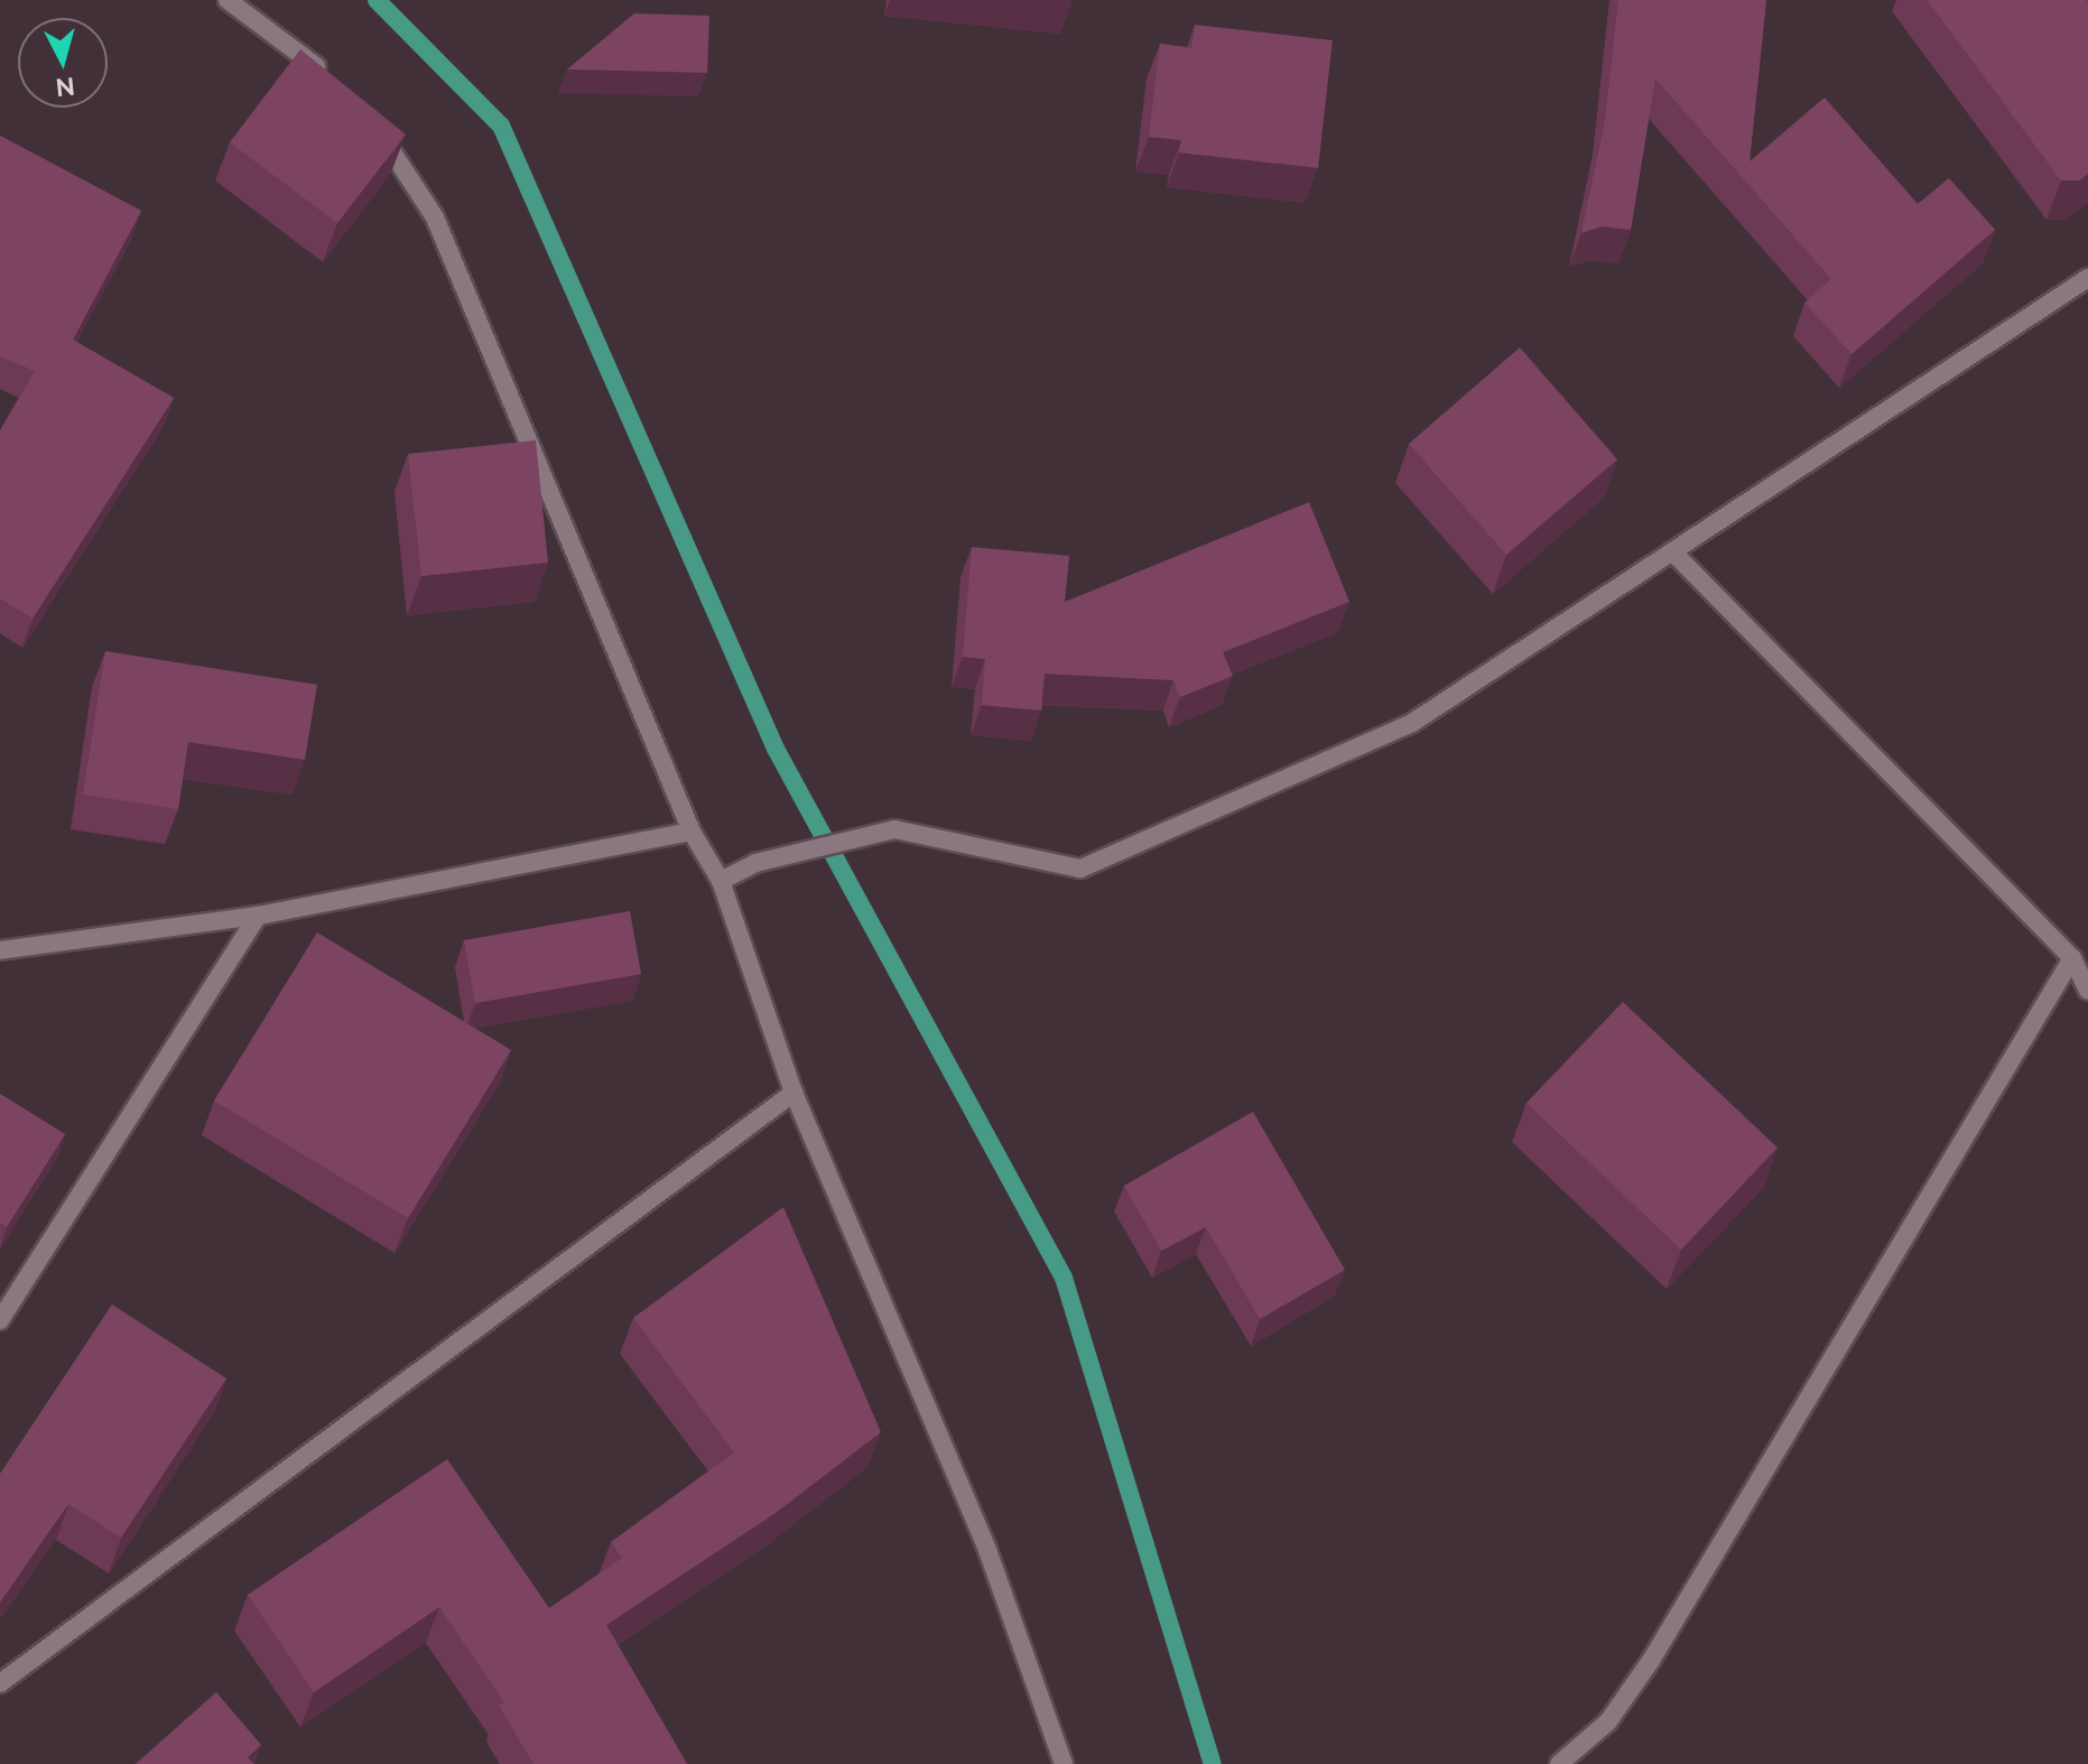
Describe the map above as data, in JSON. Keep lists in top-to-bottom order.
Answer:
{
  "north": "bottom"
}
